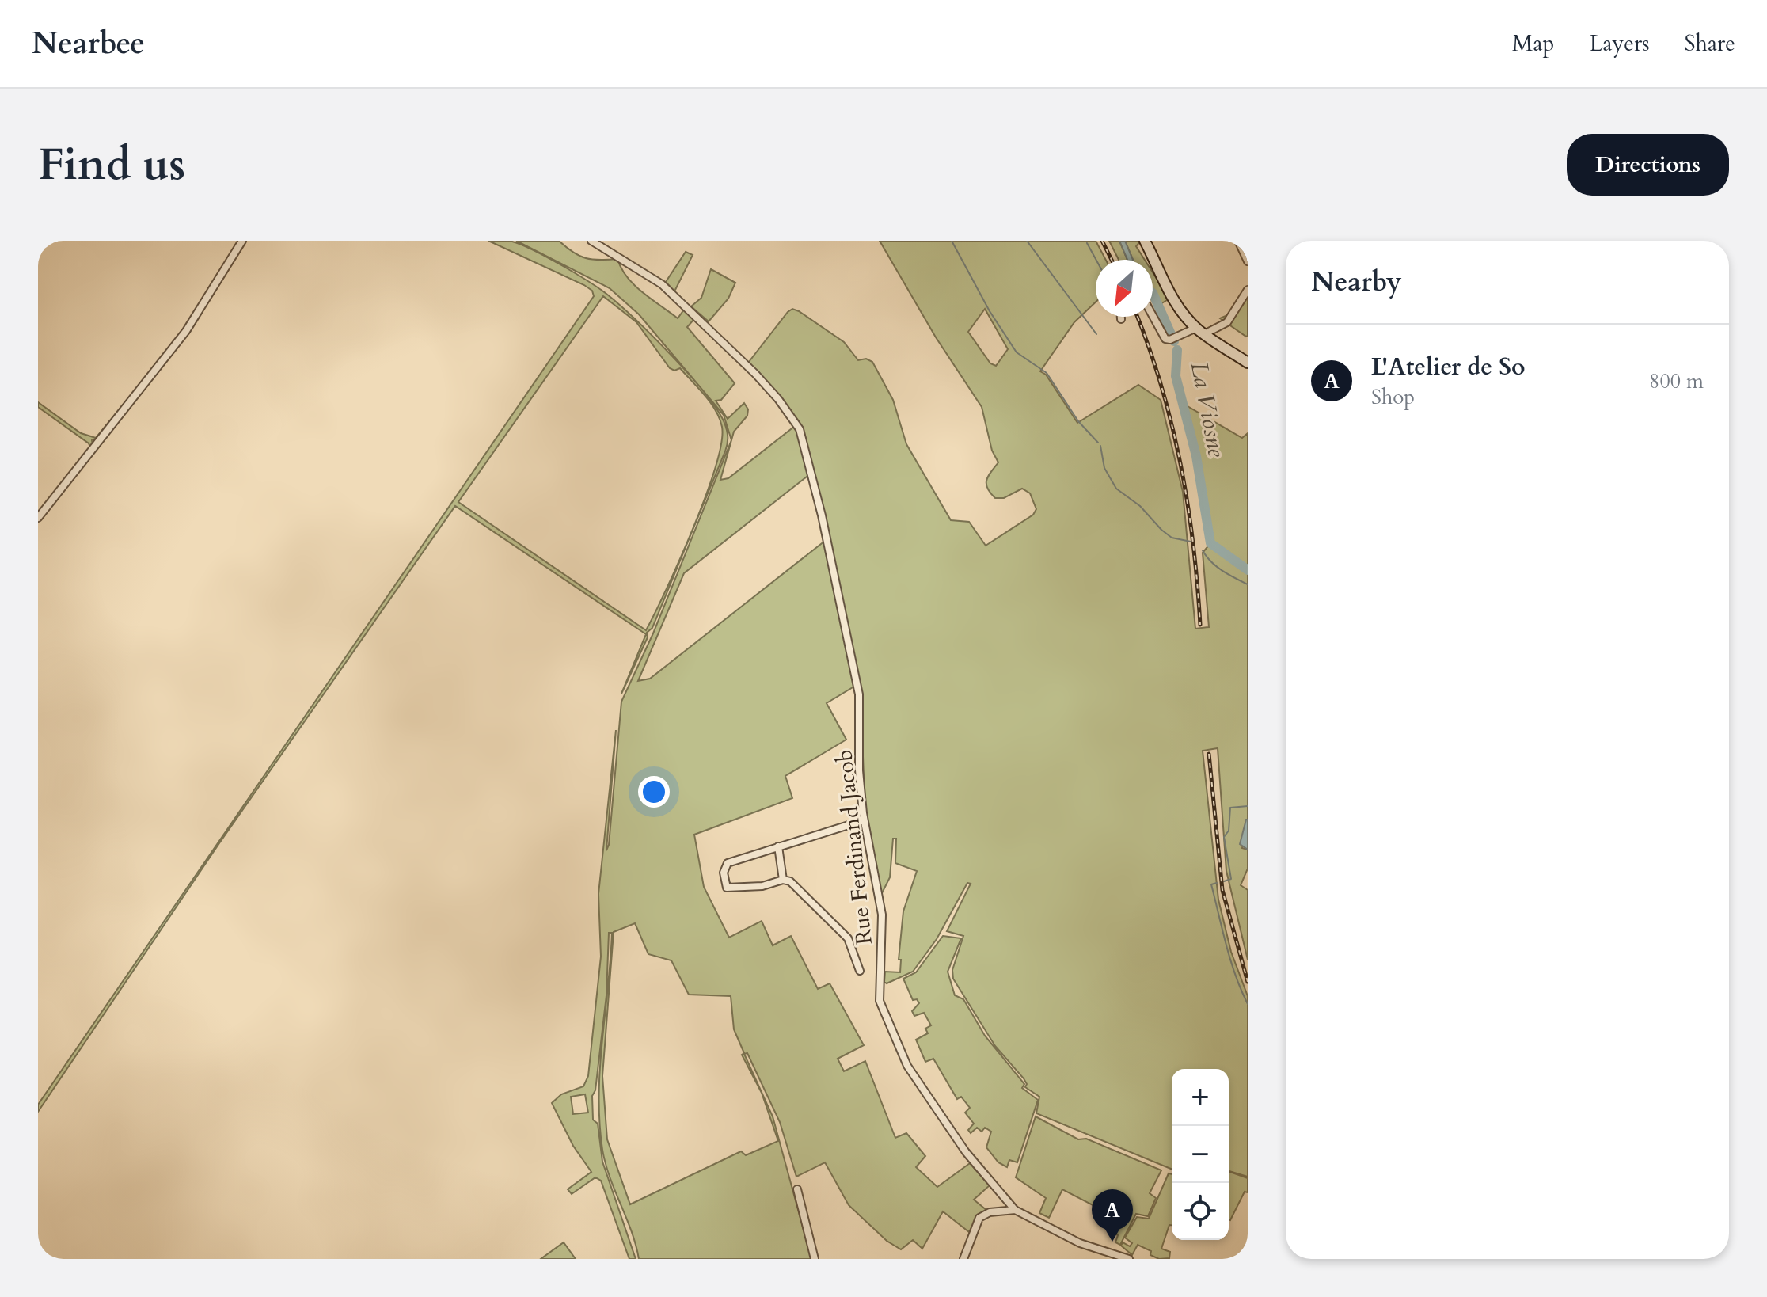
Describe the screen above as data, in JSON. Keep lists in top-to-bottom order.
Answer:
{
  "streets": {
    "street": ["Rue Ferdinand Jacob"]
  },
  "water": ["La Viosne"],
  "north": "bottom left",
  "page": {
    "header": "Nearbee",
    "nav": ["Map", "Layers", "Share"],
    "buttons": "Directions",
    "title": "Find us",
    "heading": "Nearby",
    "list": [
      {
        "mark": "A",
        "name": "L'Atelier de So",
        "note": "Shop",
        "value": "800 m"
      }
    ],
    "map_buttons": ["+", "−"],
    "pins": "A"
  }
}
